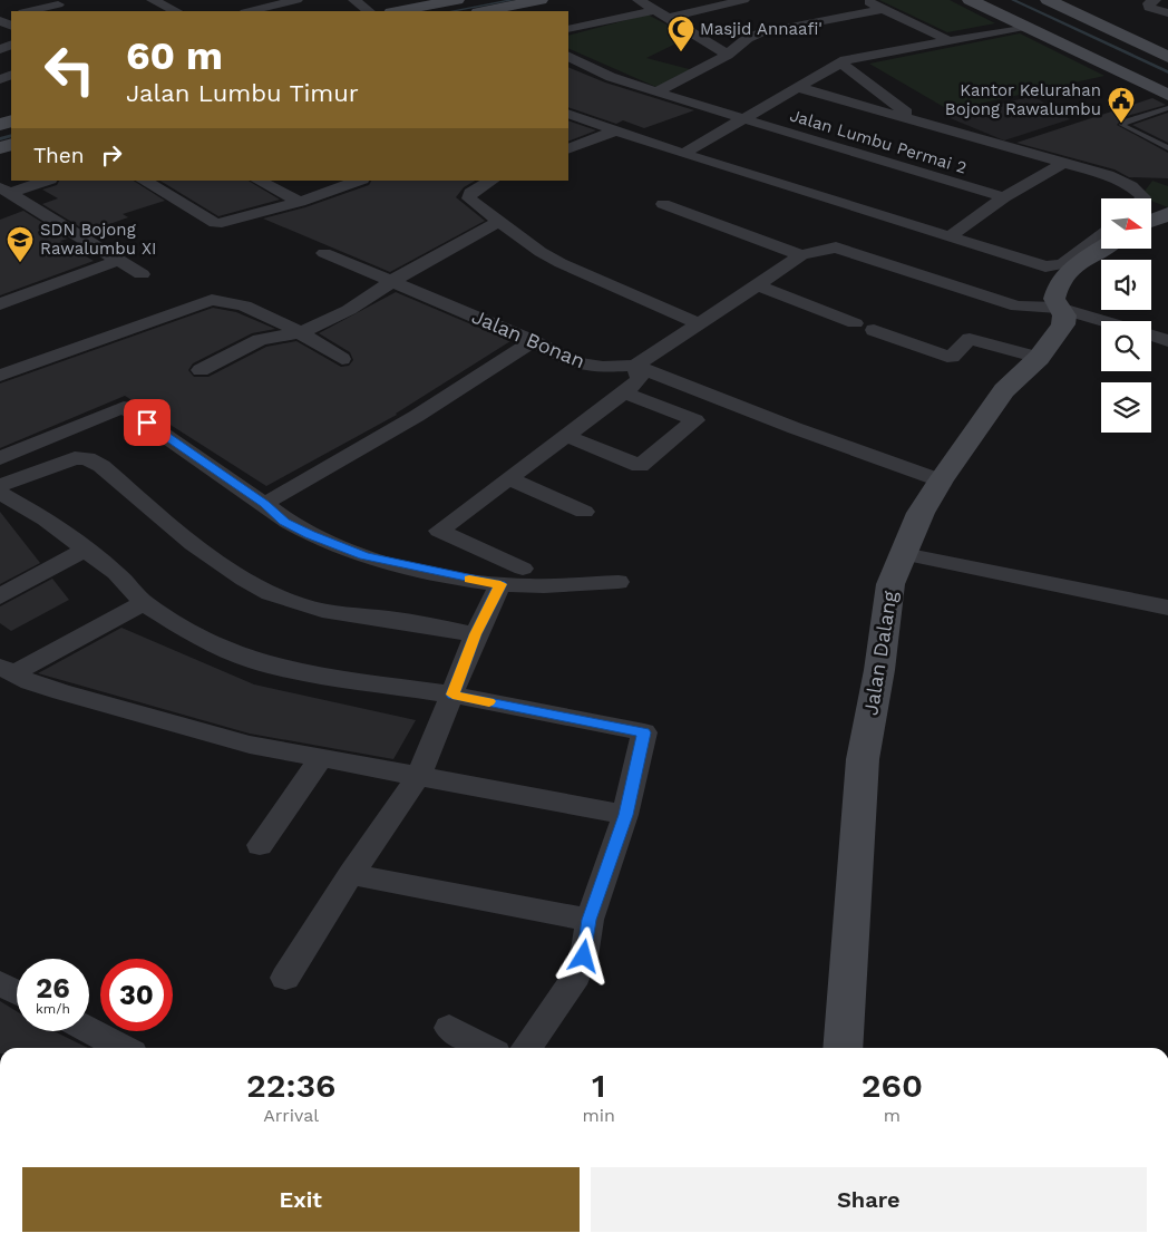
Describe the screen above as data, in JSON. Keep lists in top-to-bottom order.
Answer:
{
  "streets": {
    "street": ["Jalan Lumbu Permai 2", "Jalan Bonan", "Jalan Dalang"]
  },
  "crossings": [
    ["Jalan Bonan", "Jalan Dalang"]
  ],
  "places": {
    "mosque": ["Masjid Annaafi'"],
    "public building": ["Kantor Kelurahan Bojong Rawalumbu"],
    "school or university": ["SDN Bojong Rawalumbu XI"]
  },
  "north": "right",
  "page": {
    "turn": ["60 m", "Jalan Lumbu Timur"],
    "then": "Then",
    "speed": "26 km/h",
    "limit": "30",
    "eta": [
      "22:36",
      "Arrival",
      "1",
      "min",
      "260",
      "m"
    ],
    "buttons": ["Exit", "Share"]
  }
}
